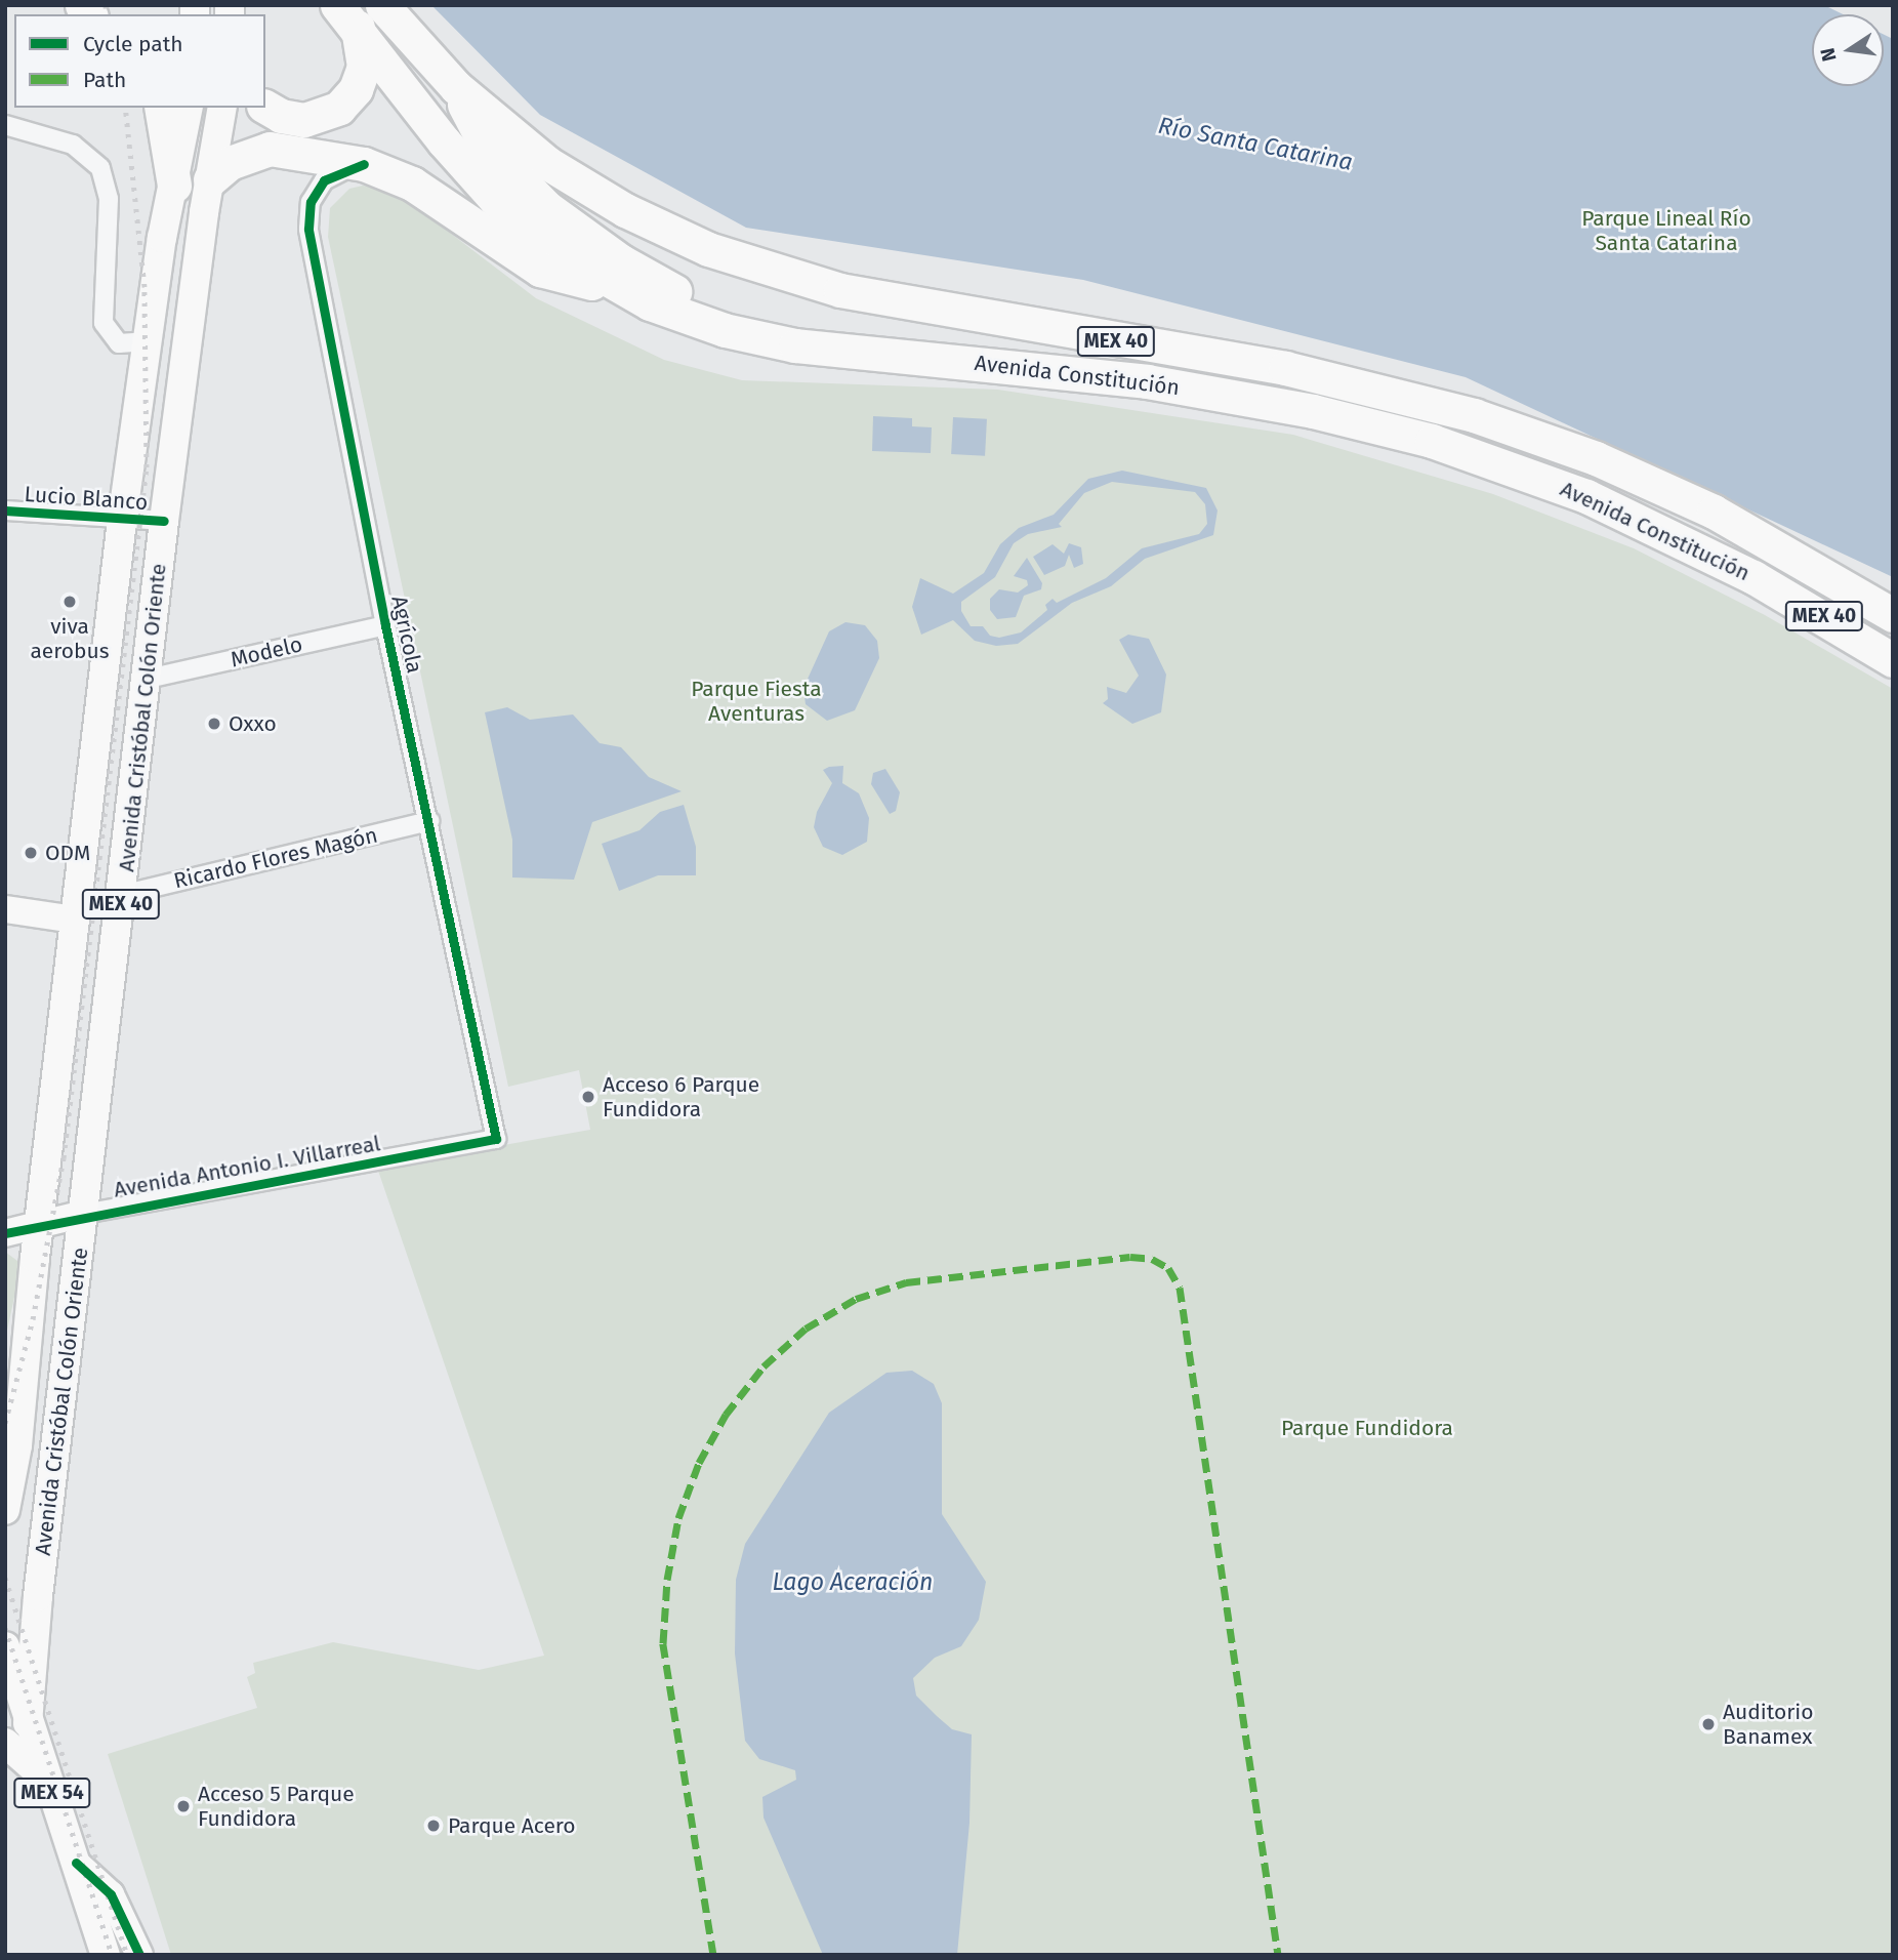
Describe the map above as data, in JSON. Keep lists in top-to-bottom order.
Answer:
{
  "streets": {
    "highway": ["MEX 40", "Avenida Constitución"],
    "main road": ["Avenida Cristóbal Colón Oriente", "MEX 54"],
    "street": [
      "Lucio Blanco",
      "Agrícola",
      "Modelo",
      "Ricardo Flores Magón",
      "Avenida Antonio I. Villarreal"
    ]
  },
  "crossings": [
    ["Lucio Blanco", "Avenida Cristóbal Colón Oriente"],
    ["Agrícola", "Modelo"],
    ["Agrícola", "Ricardo Flores Magón"],
    ["Agrícola", "Avenida Antonio I. Villarreal"],
    ["Modelo", "Avenida Cristóbal Colón Oriente"],
    ["Avenida Cristóbal Colón Oriente", "Ricardo Flores Magón"],
    ["Avenida Cristóbal Colón Oriente", "Avenida Antonio I. Villarreal"],
    ["Avenida Cristóbal Colón Oriente", "MEX 54"]
  ],
  "water": ["Río Santa Catarina", "Lago Aceración"],
  "parks": ["Parque Lineal Río Santa Catarina", "Parque Fiesta Aventuras", "Parque Fundidora"],
  "places": [
    "viva aerobus",
    "Oxxo",
    "ODM",
    "Acceso 6 Parque Fundidora",
    "Auditorio Banamex",
    "Acceso 5 Parque Fundidora",
    "Parque Acero"
  ],
  "legend": ["Cycle path", "Path"],
  "north": "left"
}
